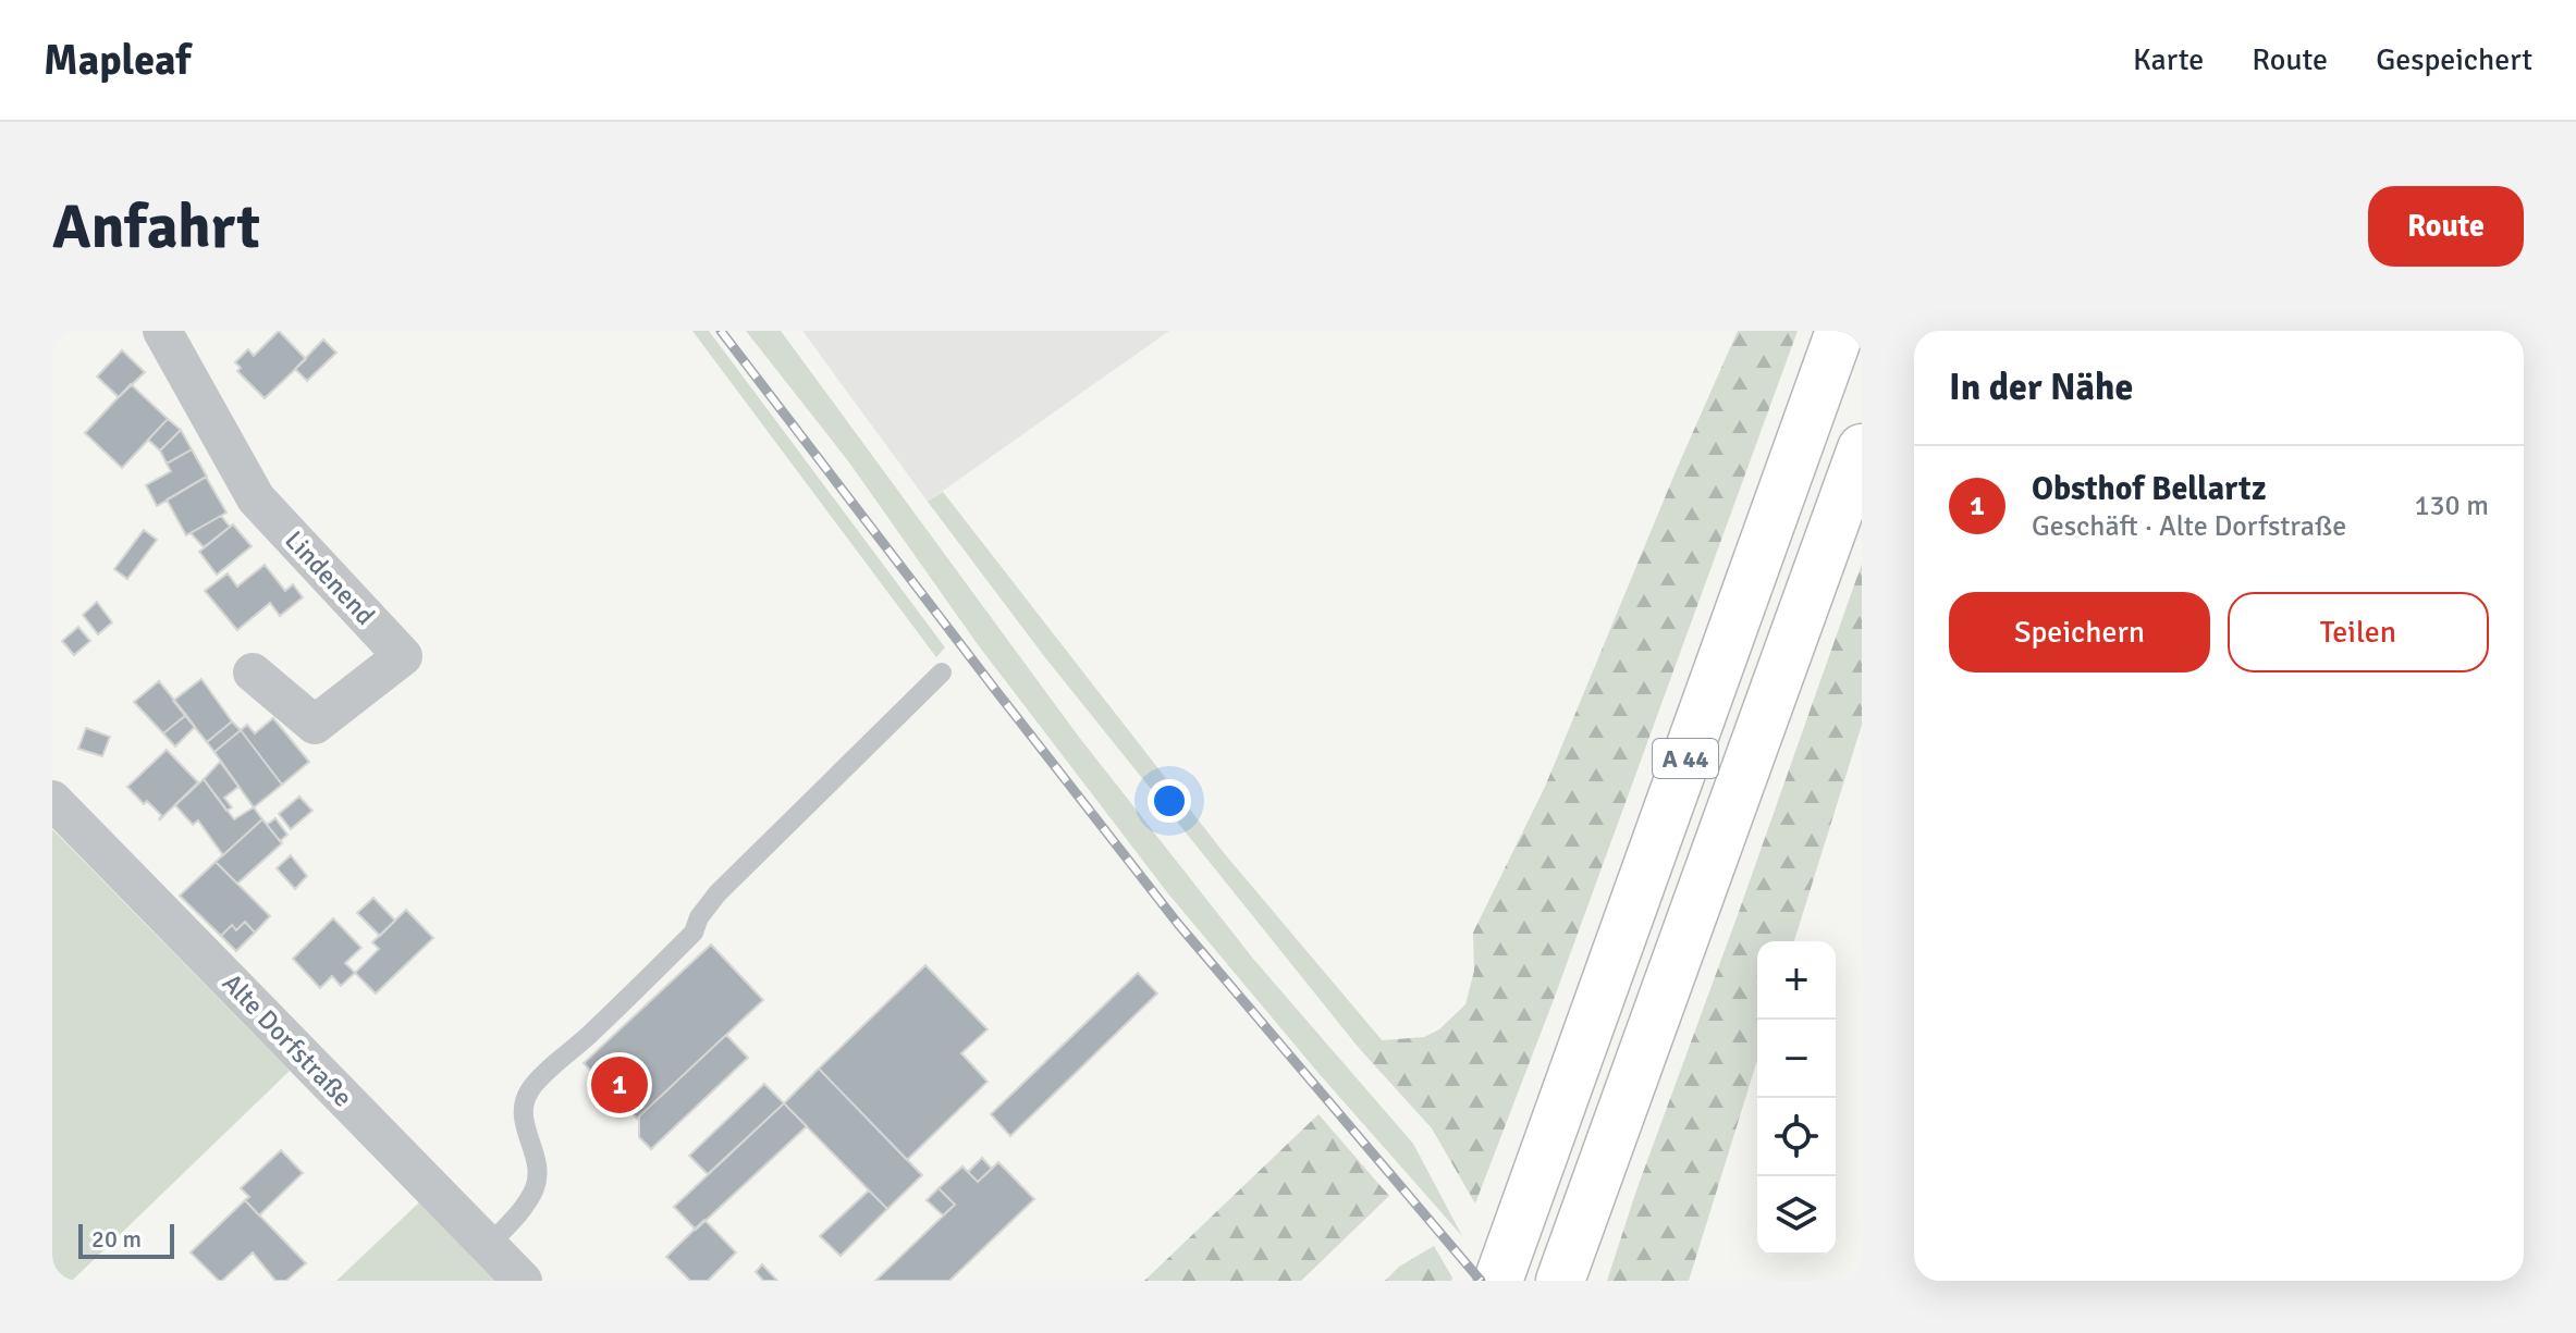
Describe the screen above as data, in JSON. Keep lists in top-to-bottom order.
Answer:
{
  "streets": {
    "highway": ["A 44"],
    "street": ["Lindenend", "Alte Dorfstraße"]
  },
  "scale_bar": "20 m",
  "page": {
    "header": "Mapleaf",
    "nav": ["Karte", "Route", "Gespeichert"],
    "buttons": [
      "Route",
      ["Speichern", "Teilen"]
    ],
    "title": "Anfahrt",
    "heading": "In der Nähe",
    "list": [
      {
        "mark": "1",
        "name": "Obsthof Bellartz",
        "note": "Geschäft · Alte Dorfstraße",
        "value": "130 m"
      }
    ],
    "map_buttons": ["+", "−"],
    "pins": "1",
    "scale": "20 m"
  }
}
